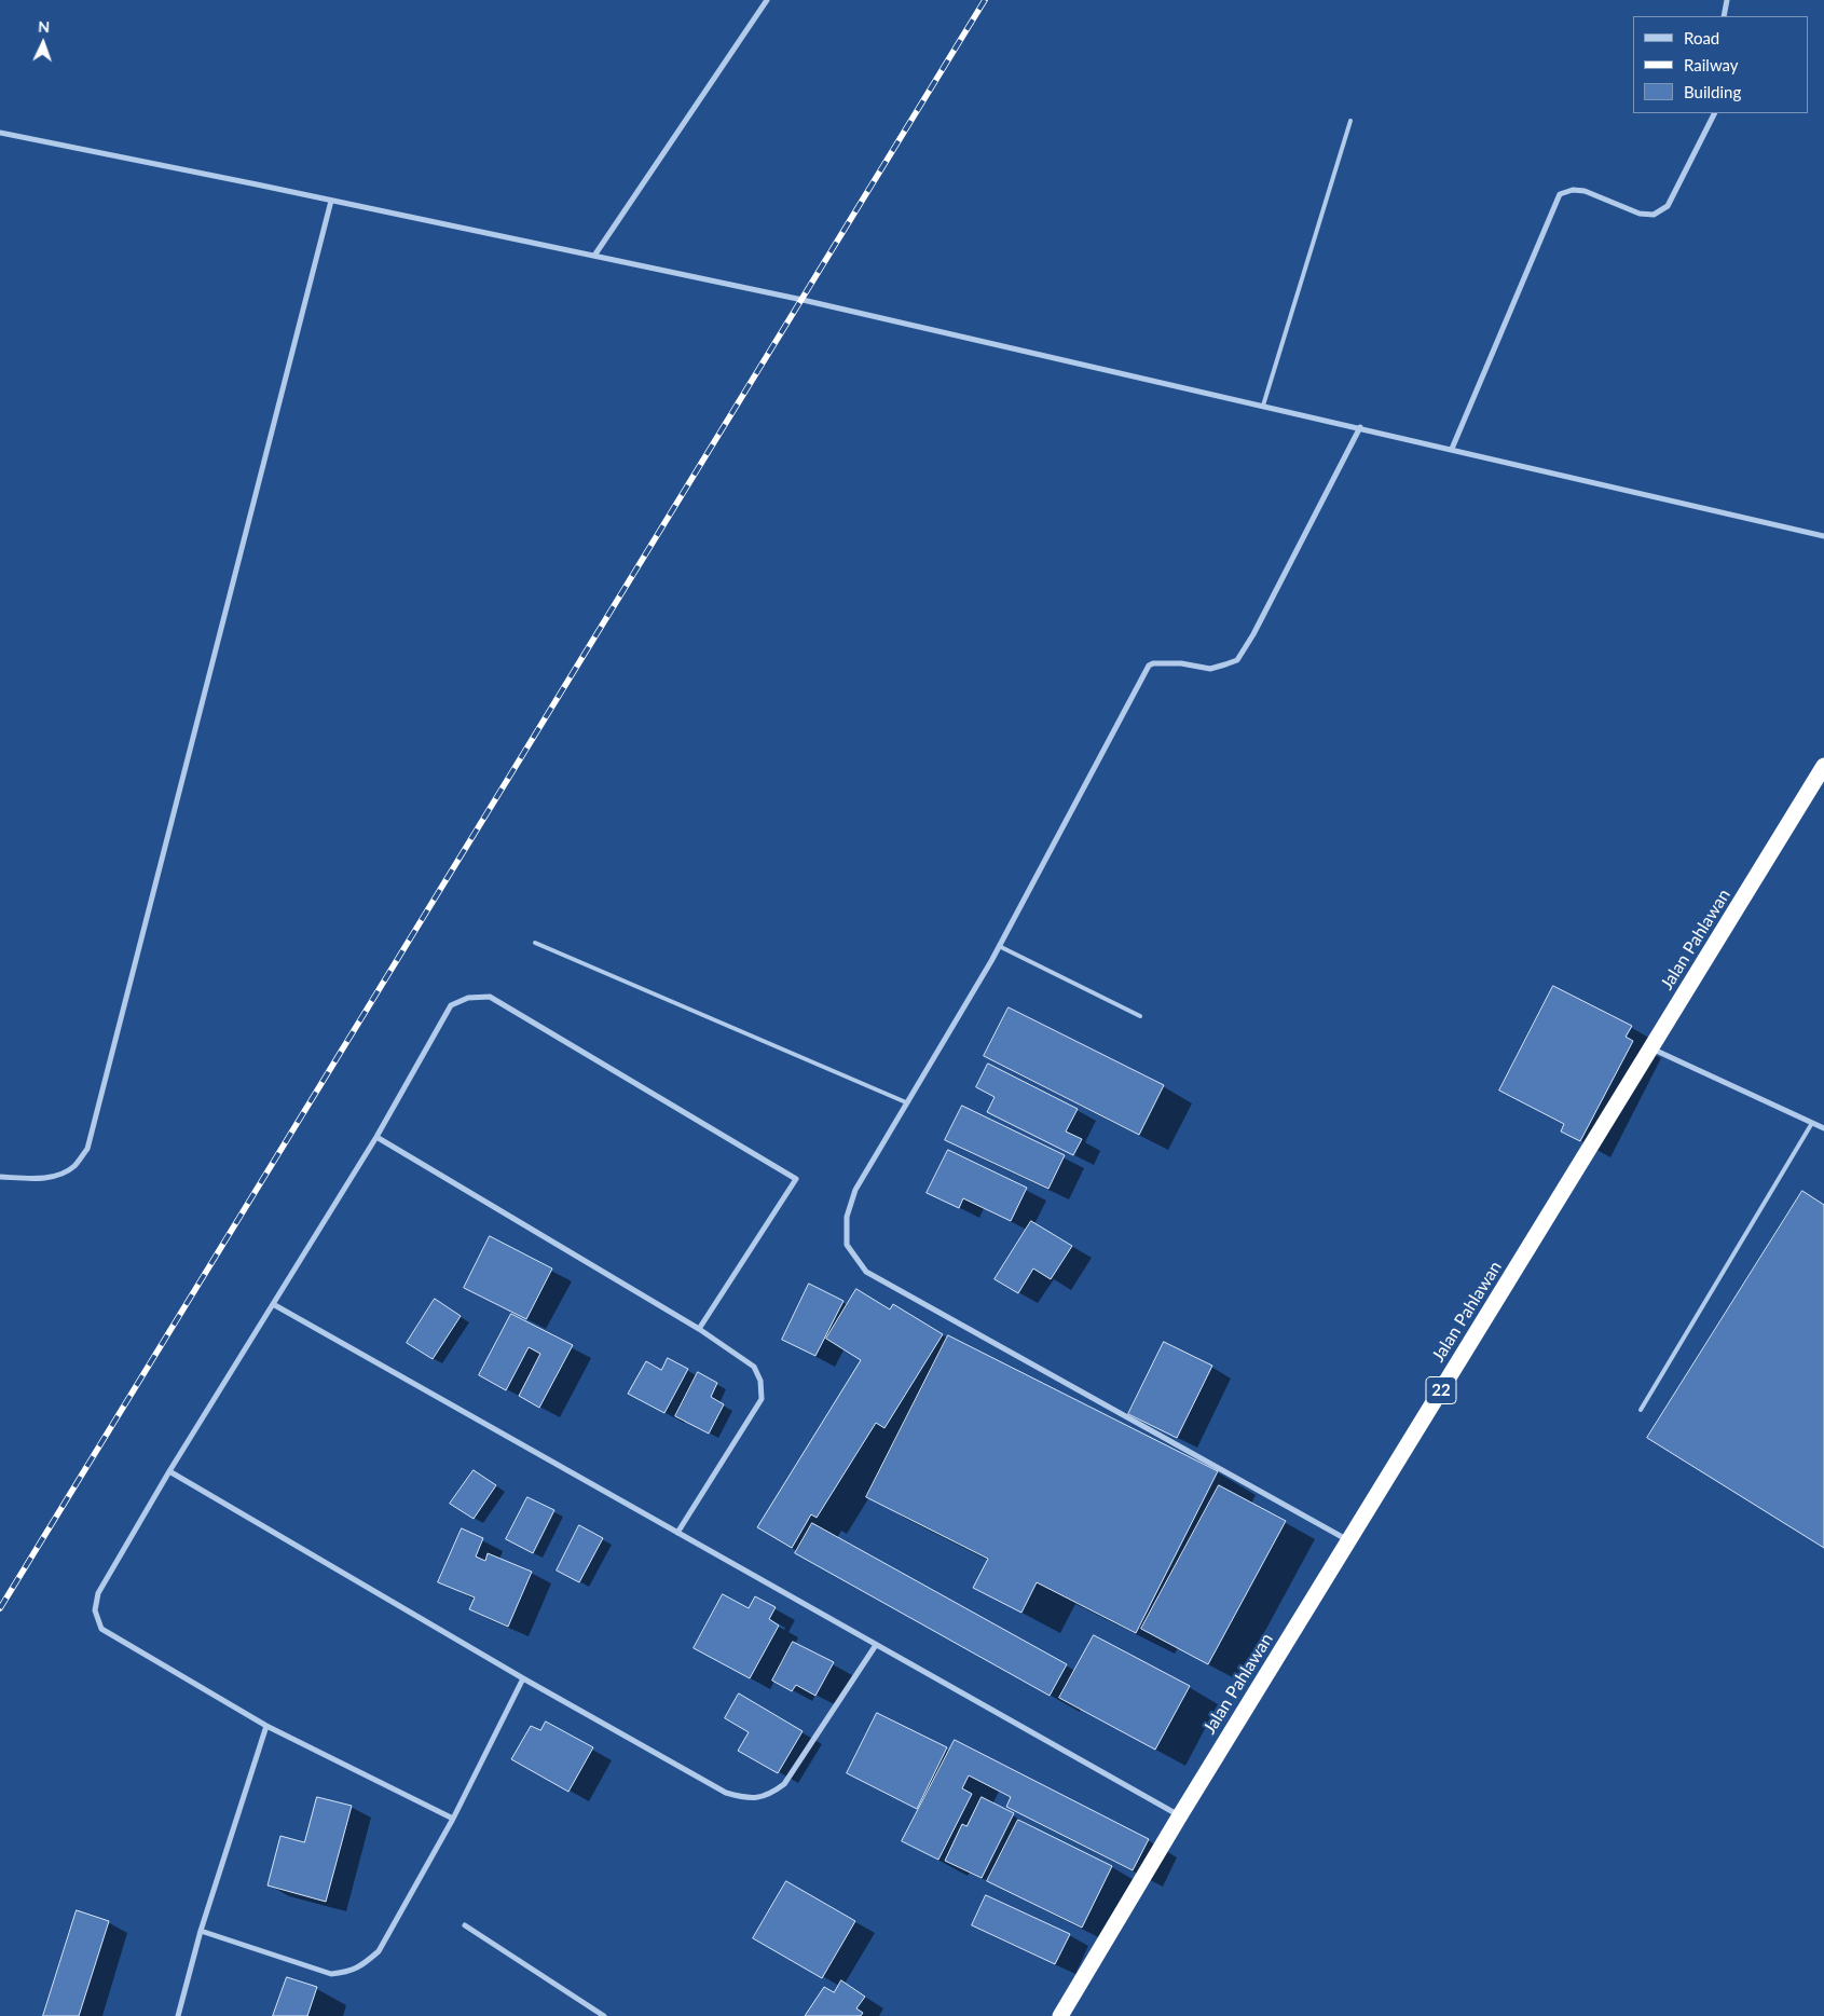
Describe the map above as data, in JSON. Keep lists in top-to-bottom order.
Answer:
{
  "streets": {
    "highway": ["Jalan Pahlawan", "22"]
  },
  "legend": ["Road", "Railway", "Building"],
  "north": "top"
}
